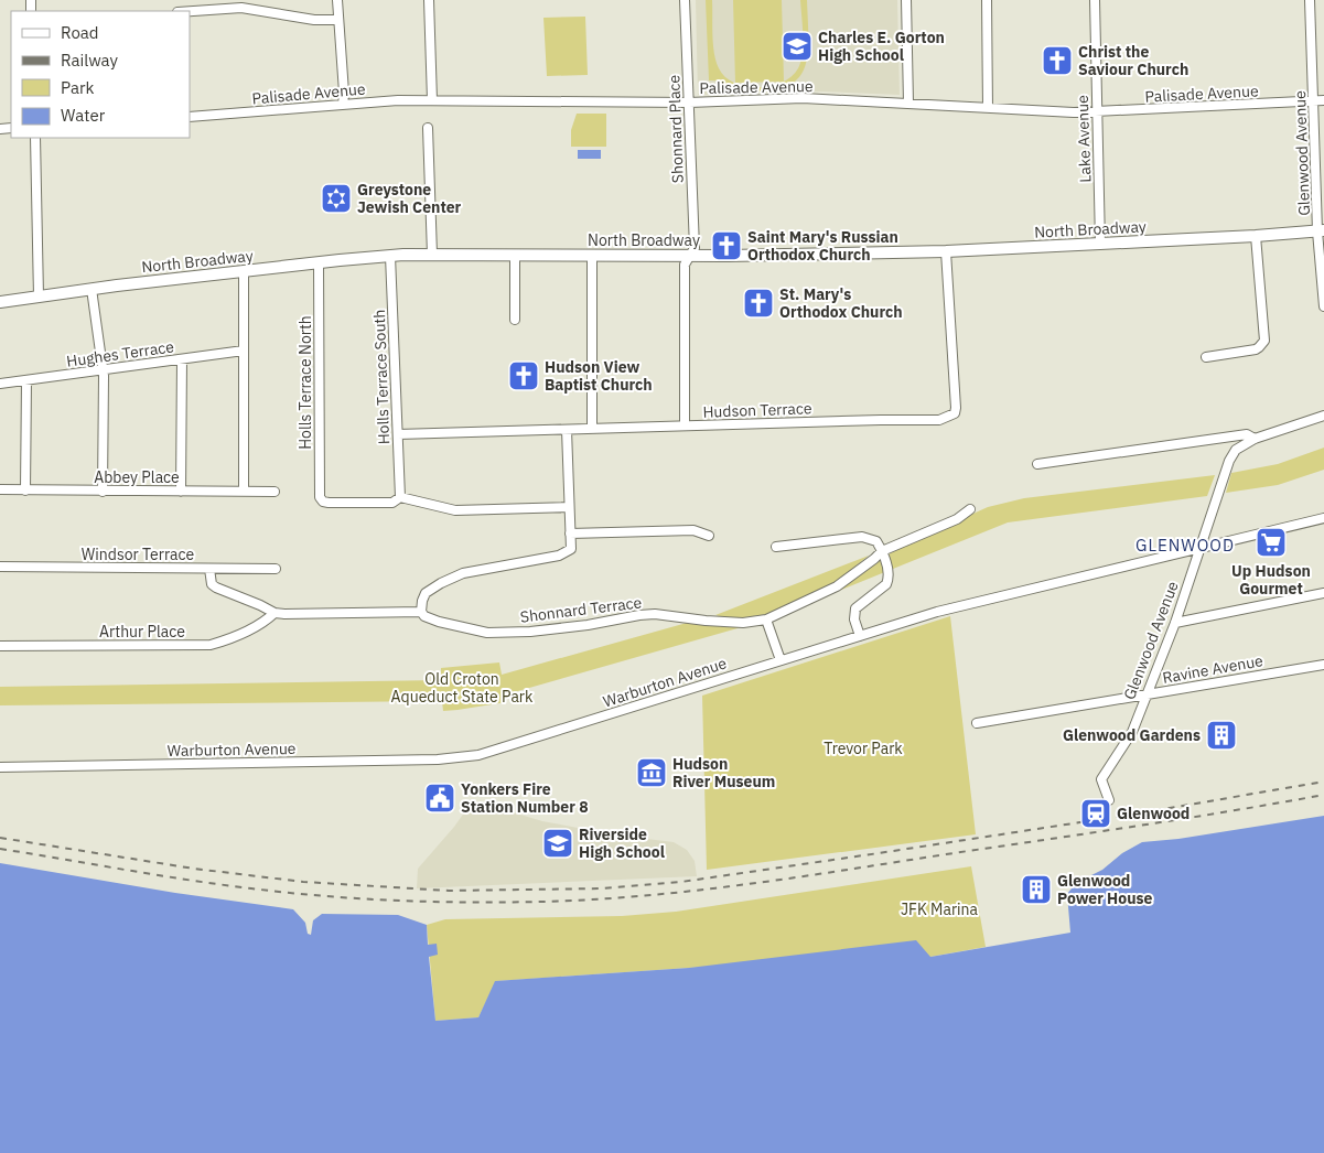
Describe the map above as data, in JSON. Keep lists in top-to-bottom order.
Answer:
{
  "streets": {
    "main road": ["North Broadway"],
    "street": [
      "Palisade Avenue",
      "Shonnard Place",
      "Lake Avenue",
      "Glenwood Avenue",
      "Hughes Terrace",
      "Holls Terrace South",
      "Holls Terrace North",
      "Hudson Terrace",
      "Abbey Place",
      "Windsor Terrace",
      "Shonnard Terrace",
      "Arthur Place",
      "Ravine Avenue",
      "Warburton Avenue"
    ]
  },
  "crossings": [
    ["Palisade Avenue", "Shonnard Place"],
    ["Palisade Avenue", "Lake Avenue"],
    ["Palisade Avenue", "Glenwood Avenue"],
    ["Shonnard Place", "North Broadway"],
    ["Shonnard Place", "Hudson Terrace"],
    ["Lake Avenue", "North Broadway"],
    ["Glenwood Avenue", "North Broadway"],
    ["Glenwood Avenue", "Ravine Avenue"],
    ["Glenwood Avenue", "Warburton Avenue"],
    ["North Broadway", "Holls Terrace South"],
    ["North Broadway", "Holls Terrace North"],
    ["North Broadway", "Hudson Terrace"],
    ["Holls Terrace South", "Holls Terrace North"],
    ["Holls Terrace South", "Hudson Terrace"]
  ],
  "districts": ["GLENWOOD"],
  "parks": ["Old Croton Aqueduct State Park", "Trevor Park", "JFK Marina"],
  "places": {
    "school or university": ["Charles E. Gorton High School", "Riverside High School"],
    "church": [
      "Christ the Saviour Church",
      "Saint Mary's Russian Orthodox Church",
      "St. Mary's Orthodox Church",
      "Hudson View Baptist Church"
    ],
    "synagogue": ["Greystone Jewish Center"],
    "supermarket": ["Up Hudson Gourmet"],
    "building": ["Glenwood Gardens", "Glenwood Power House"],
    "museum": ["Hudson River Museum"],
    "public building": ["Yonkers Fire Station Number 8"],
    "station": ["Glenwood"]
  },
  "legend": [
    "Road",
    "Railway",
    "Park",
    "Water"
  ]
}
